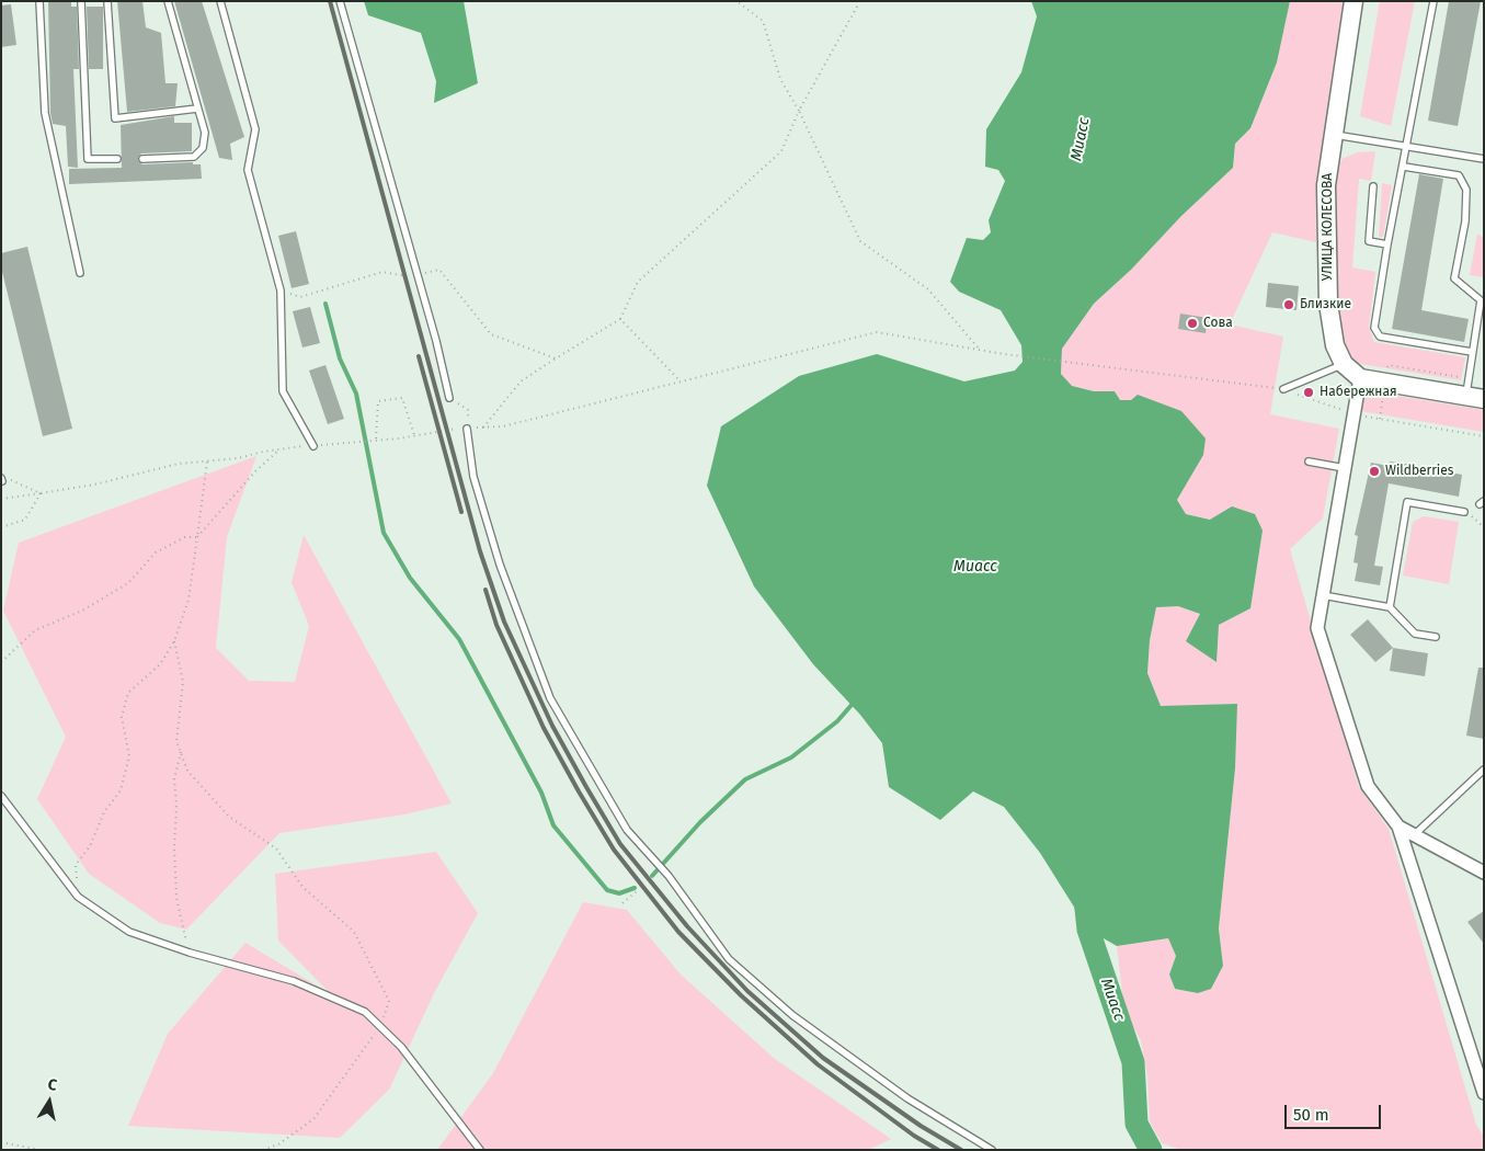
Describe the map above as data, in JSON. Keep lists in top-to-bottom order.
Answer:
{
  "streets": {
    "street": ["УЛИЦА КОЛЕСОВА"]
  },
  "water": ["Миасс"],
  "places": [
    "Близкие",
    "Сова",
    "Набережная",
    "Wildberries"
  ],
  "scale_bar": "50 m",
  "north": "top"
}
